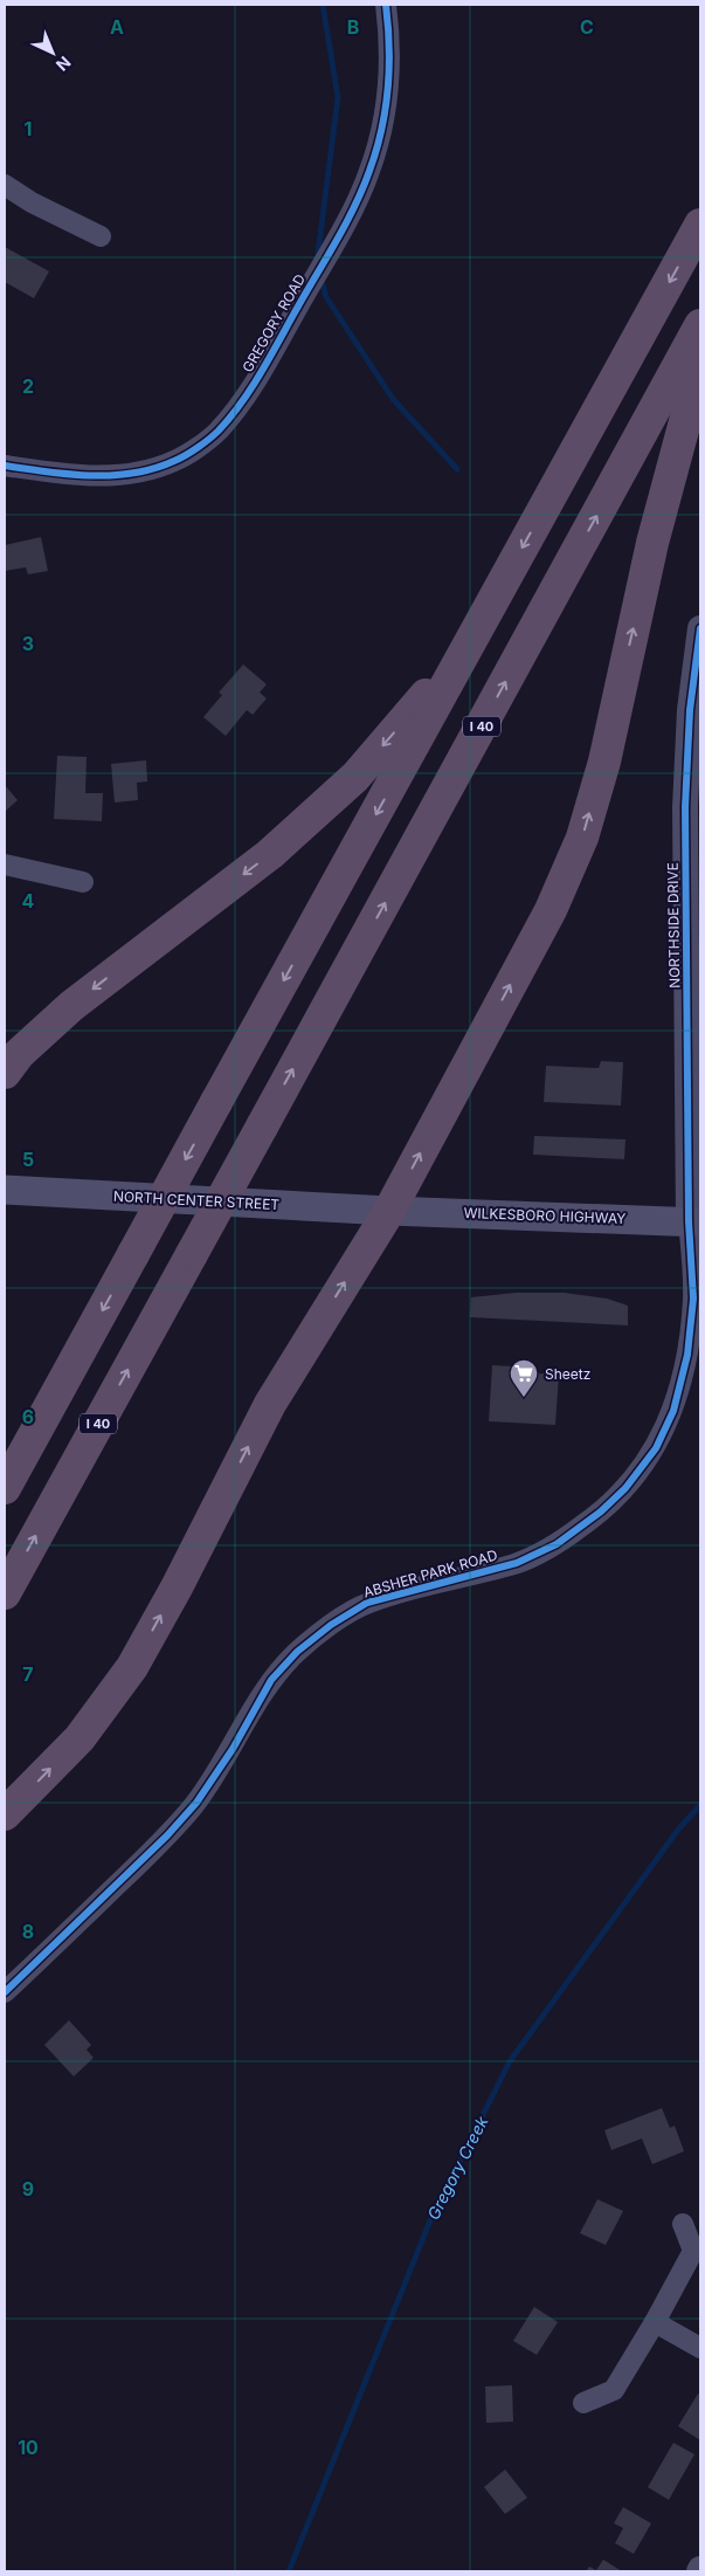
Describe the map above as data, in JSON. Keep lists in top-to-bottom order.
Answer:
{
  "streets": {
    "highway": ["I 40"],
    "main road": ["NORTH CENTER STREET", "WILKESBORO HIGHWAY"],
    "street": ["GREGORY ROAD", "NORTHSIDE DRIVE", "ABSHER PARK ROAD"]
  },
  "crossings": [
    ["NORTHSIDE DRIVE", "WILKESBORO HIGHWAY"],
    ["NORTHSIDE DRIVE", "ABSHER PARK ROAD"],
    ["NORTH CENTER STREET", "WILKESBORO HIGHWAY"],
    ["WILKESBORO HIGHWAY", "ABSHER PARK ROAD"]
  ],
  "water": ["Gregory Creek"],
  "places": {
    "supermarket": ["Sheetz"]
  },
  "north": "bottom right",
  "grid": {
    "columns": ["A", "B", "C"],
    "rows": [
      "1",
      "2",
      "3",
      "4",
      "5",
      "6",
      "7",
      "8",
      "9",
      "10"
    ]
  }
}
